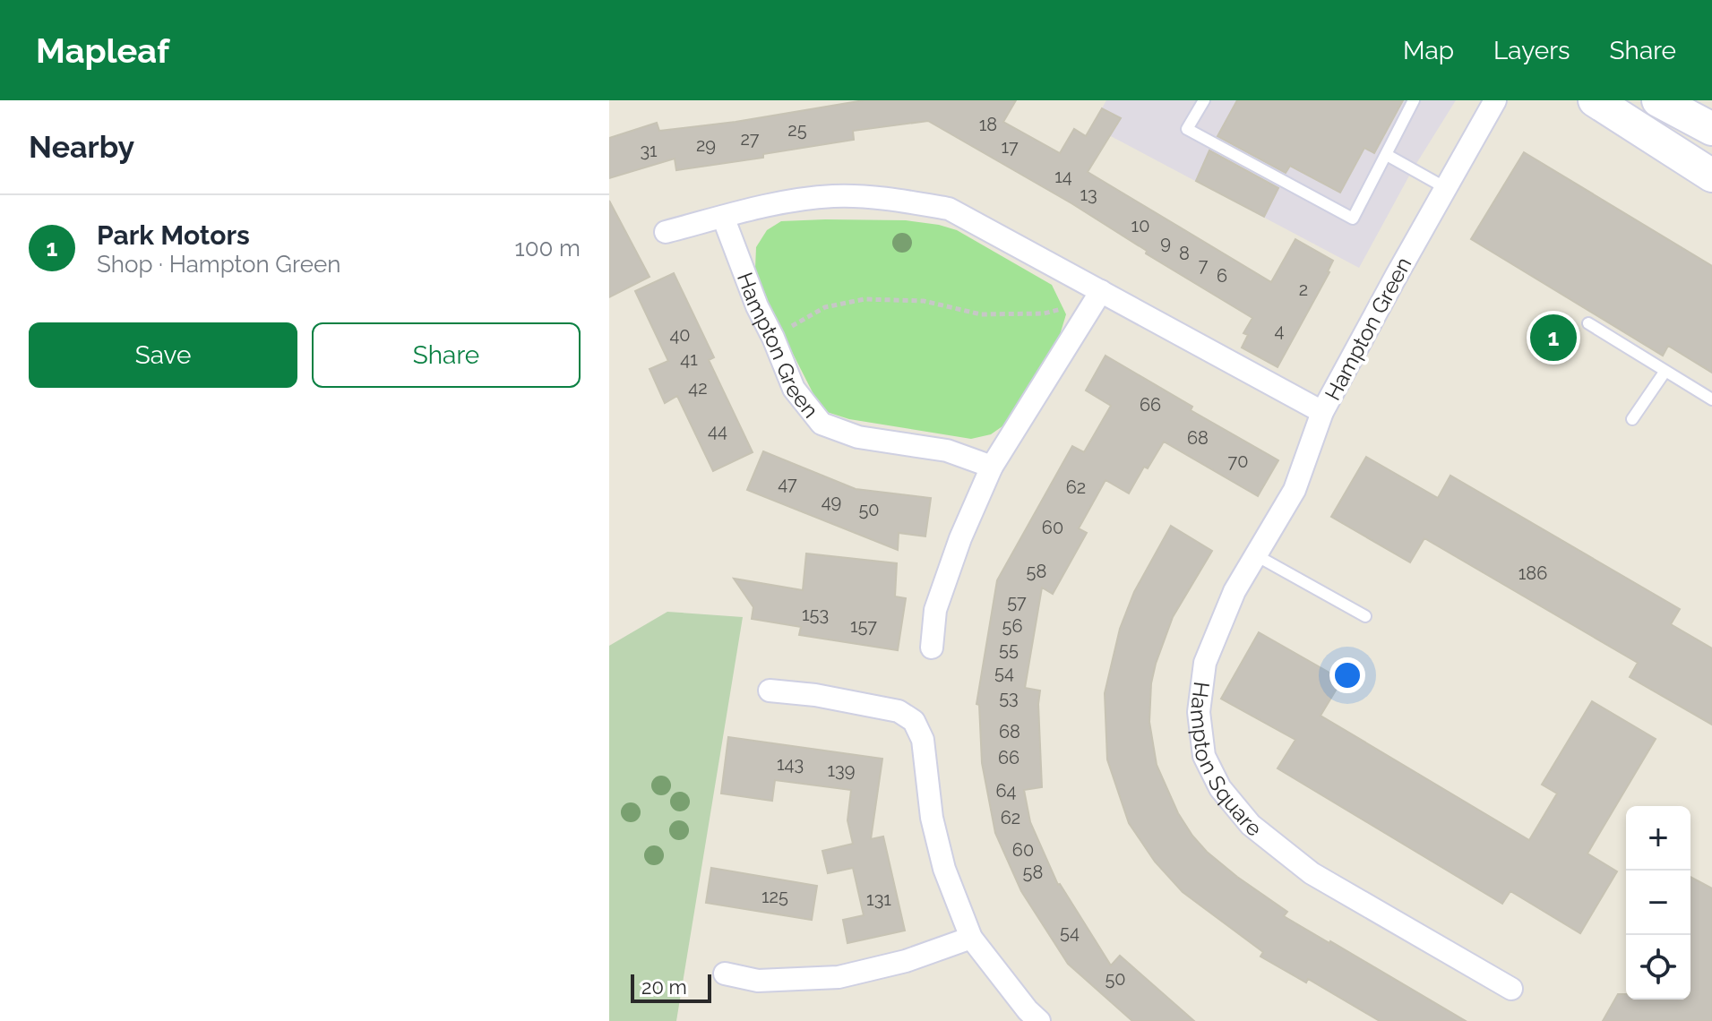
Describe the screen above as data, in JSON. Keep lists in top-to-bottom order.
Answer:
{
  "streets": {
    "street": ["Hampton Green", "Hampton Square"]
  },
  "crossings": [
    ["Hampton Green", "Hampton Square"]
  ],
  "house_numbers": [
    "18",
    "25",
    "27",
    "29",
    "17",
    "31",
    "14",
    "13",
    "10",
    "9",
    "8",
    "7",
    "6",
    "2",
    "4",
    "40",
    "41",
    "42",
    "66",
    "44",
    "68",
    "70",
    "47",
    "62",
    "49",
    "50",
    "60",
    "58",
    "186",
    "57",
    "153",
    "157",
    "56",
    "55",
    "54",
    "53",
    "68",
    "66",
    "143",
    "139",
    "64",
    "62",
    "60",
    "58",
    "125",
    "131",
    "54",
    "50"
  ],
  "scale_bar": "20 m",
  "page": {
    "header": "Mapleaf",
    "nav": ["Map", "Layers", "Share"],
    "heading": "Nearby",
    "list": [
      {
        "mark": "1",
        "name": "Park Motors",
        "note": "Shop · Hampton Green",
        "value": "100 m"
      }
    ],
    "buttons": ["Save", "Share"],
    "pins": "1",
    "map_buttons": ["+", "−"],
    "scale": "20 m"
  }
}
